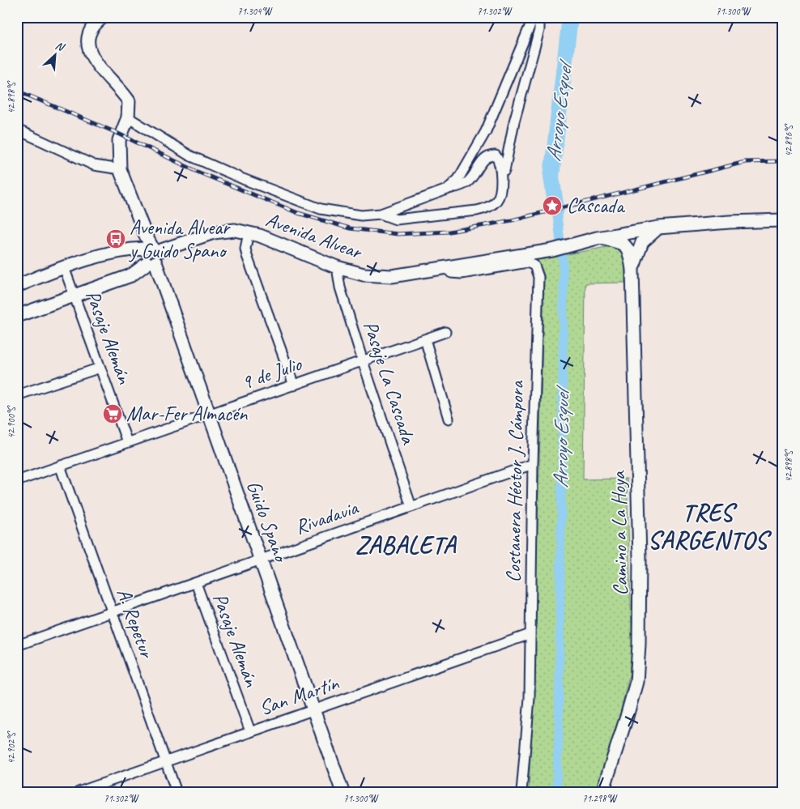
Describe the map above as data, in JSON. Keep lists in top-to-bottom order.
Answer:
{
  "streets": {
    "street": [
      "Avenida Alvear",
      "Pasaje Alemán",
      "9 de Julio",
      "Pasaje La Cascada",
      "Costanera Héctor J. Cámpora",
      "Rivadavia",
      "Guido Spano",
      "Camino a La Hoya",
      "A. Repetur",
      "San Martín"
    ]
  },
  "crossings": [
    ["Avenida Alvear", "Pasaje Alemán"],
    ["Avenida Alvear", "Pasaje La Cascada"],
    ["Avenida Alvear", "Costanera Héctor J. Cámpora"],
    ["Avenida Alvear", "Guido Spano"],
    ["Avenida Alvear", "Camino a La Hoya"],
    ["Pasaje Alemán", "9 de Julio"],
    ["Pasaje Alemán", "Rivadavia"],
    ["Pasaje Alemán", "San Martín"],
    ["9 de Julio", "Pasaje La Cascada"],
    ["9 de Julio", "Guido Spano"],
    ["9 de Julio", "A. Repetur"],
    ["Pasaje La Cascada", "Rivadavia"],
    ["Costanera Héctor J. Cámpora", "Rivadavia"],
    ["Costanera Héctor J. Cámpora", "San Martín"],
    ["Rivadavia", "Guido Spano"],
    ["Rivadavia", "A. Repetur"],
    ["Guido Spano", "San Martín"],
    ["A. Repetur", "San Martín"]
  ],
  "districts": ["TRES SARGENTOS", "ZABALETA"],
  "water": ["Arroyo Esquel"],
  "places": {
    "place": ["Cascada"],
    "bus stop": ["Avenida Alvear y Guido Spano"],
    "supermarket": ["Mar-Fer Almacén"]
  },
  "north": "top right",
  "coordinates": [
    "71.304°W",
    "71.302°W",
    "71.300°W",
    "42.898°S",
    "42.896°S",
    "42.900°S",
    "42.902°S",
    "71.298°W"
  ]
}
